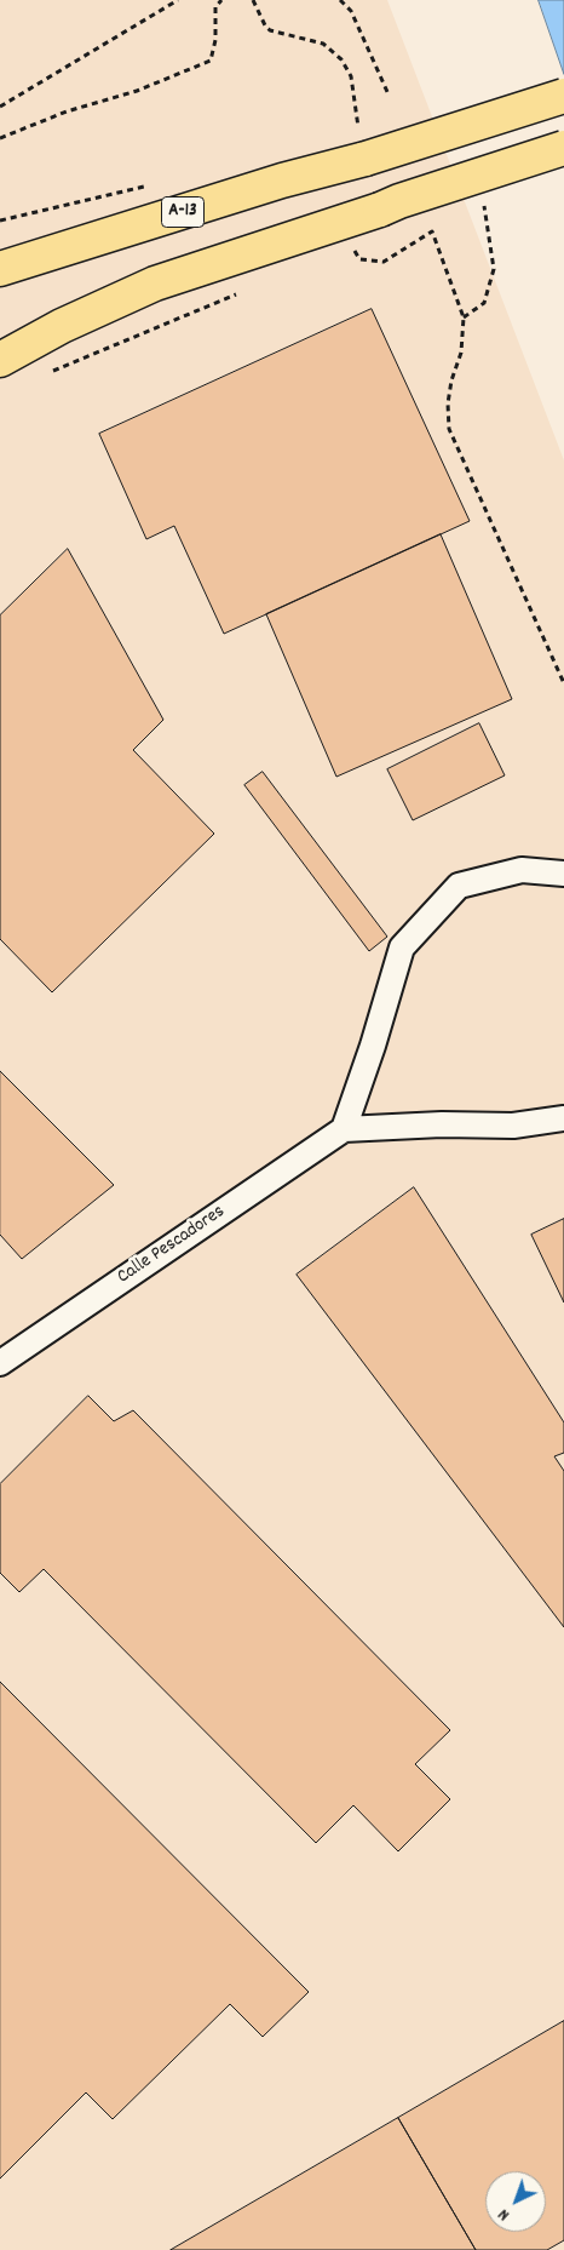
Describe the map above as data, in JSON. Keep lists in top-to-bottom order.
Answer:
{
  "streets": {
    "highway": ["A-13"],
    "street": ["Calle Pescadores"]
  },
  "north": "bottom left"
}
